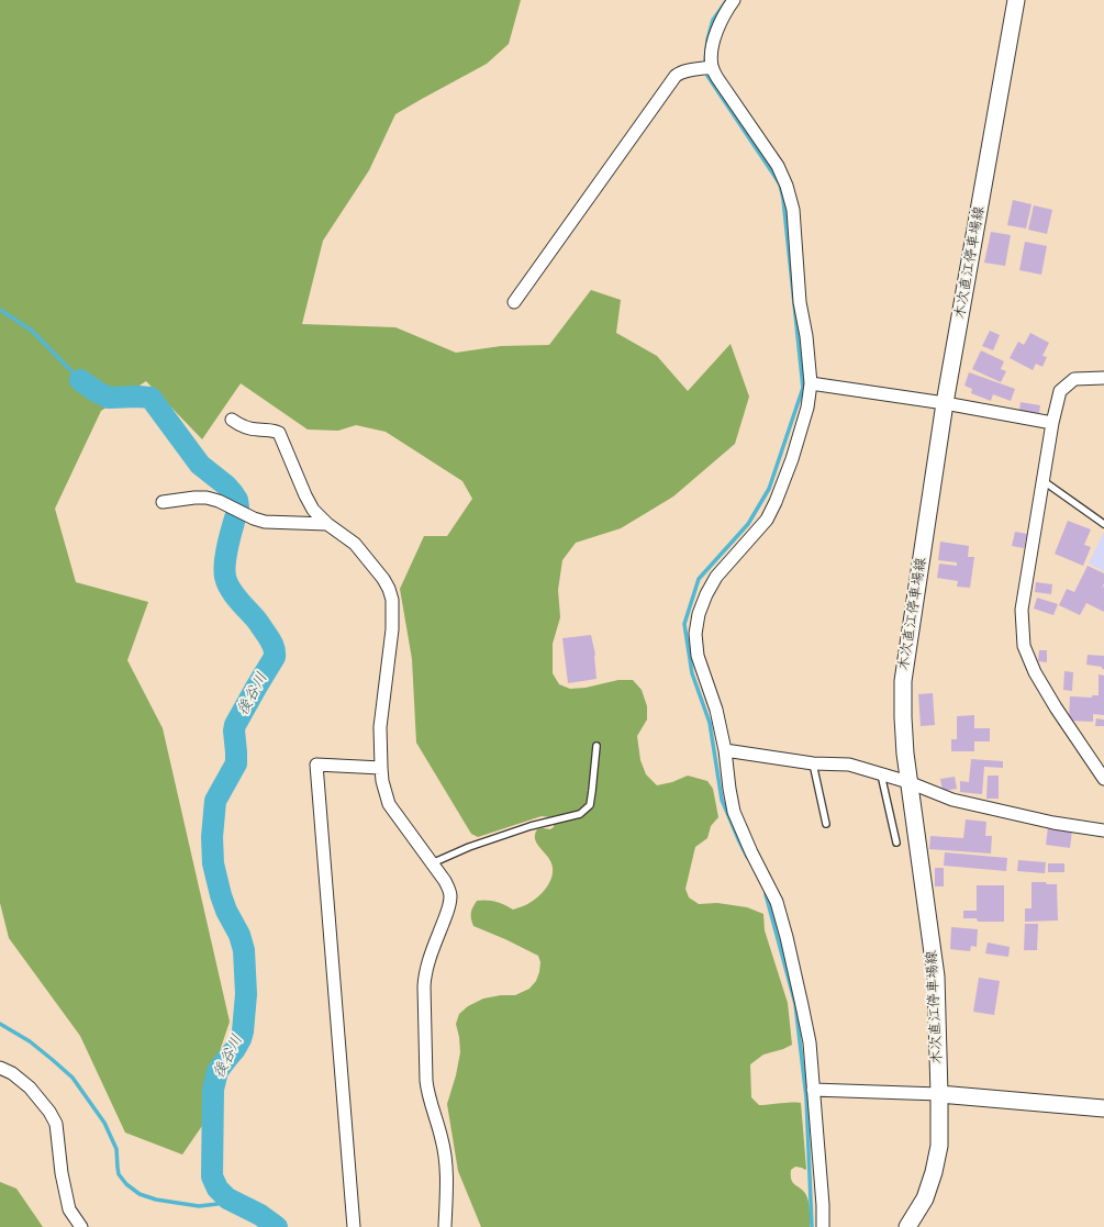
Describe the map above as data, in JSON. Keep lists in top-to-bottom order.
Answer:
{
  "streets": {
    "main road": ["木次直江停車場線"]
  },
  "water": ["後谷川"]
}
